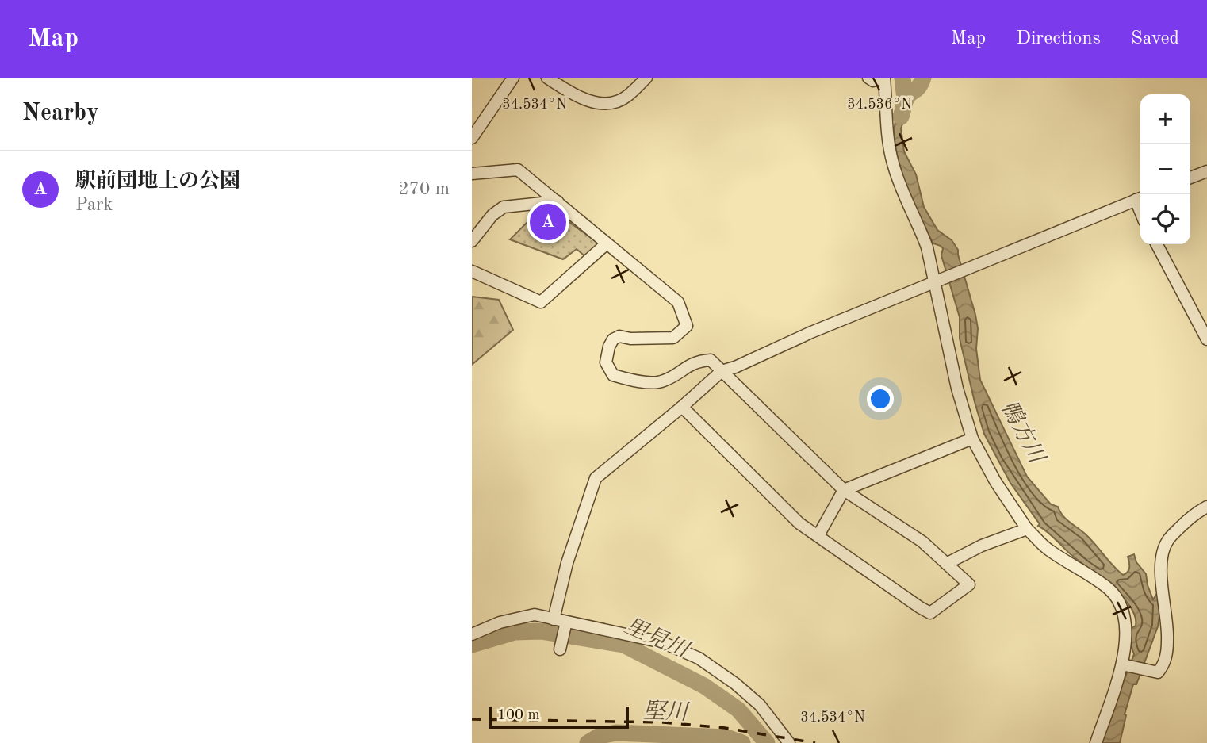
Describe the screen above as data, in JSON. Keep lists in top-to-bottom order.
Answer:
{
  "water": ["鴨方川", "里見川", "堅川"],
  "scale_bar": "100 m",
  "page": {
    "header": "Map",
    "nav": ["Map", "Directions", "Saved"],
    "heading": "Nearby",
    "map_buttons": ["+", "−"],
    "list": [
      {
        "mark": "A",
        "name": "駅前団地上の公園",
        "note": "Park",
        "value": "270 m"
      }
    ],
    "pins": "A",
    "scale": "100 m"
  },
  "coordinates": ["34.534°N", "34.536°N"]
}
